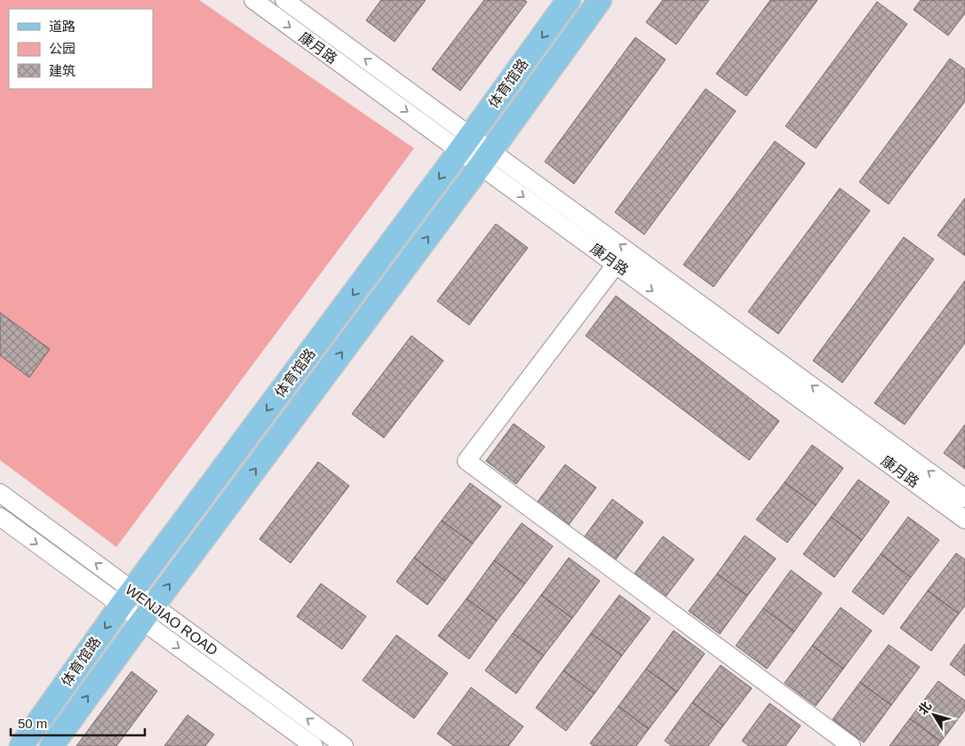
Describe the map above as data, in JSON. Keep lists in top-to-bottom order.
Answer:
{
  "streets": {
    "main road": ["体育馆路"],
    "street": ["康月路", "WENJIAO ROAD"]
  },
  "crossings": [
    ["康月路", "体育馆路"],
    ["体育馆路", "WENJIAO ROAD"]
  ],
  "legend": ["道路", "公园", "建筑"],
  "scale_bar": "50 m",
  "north": "top left"
}
